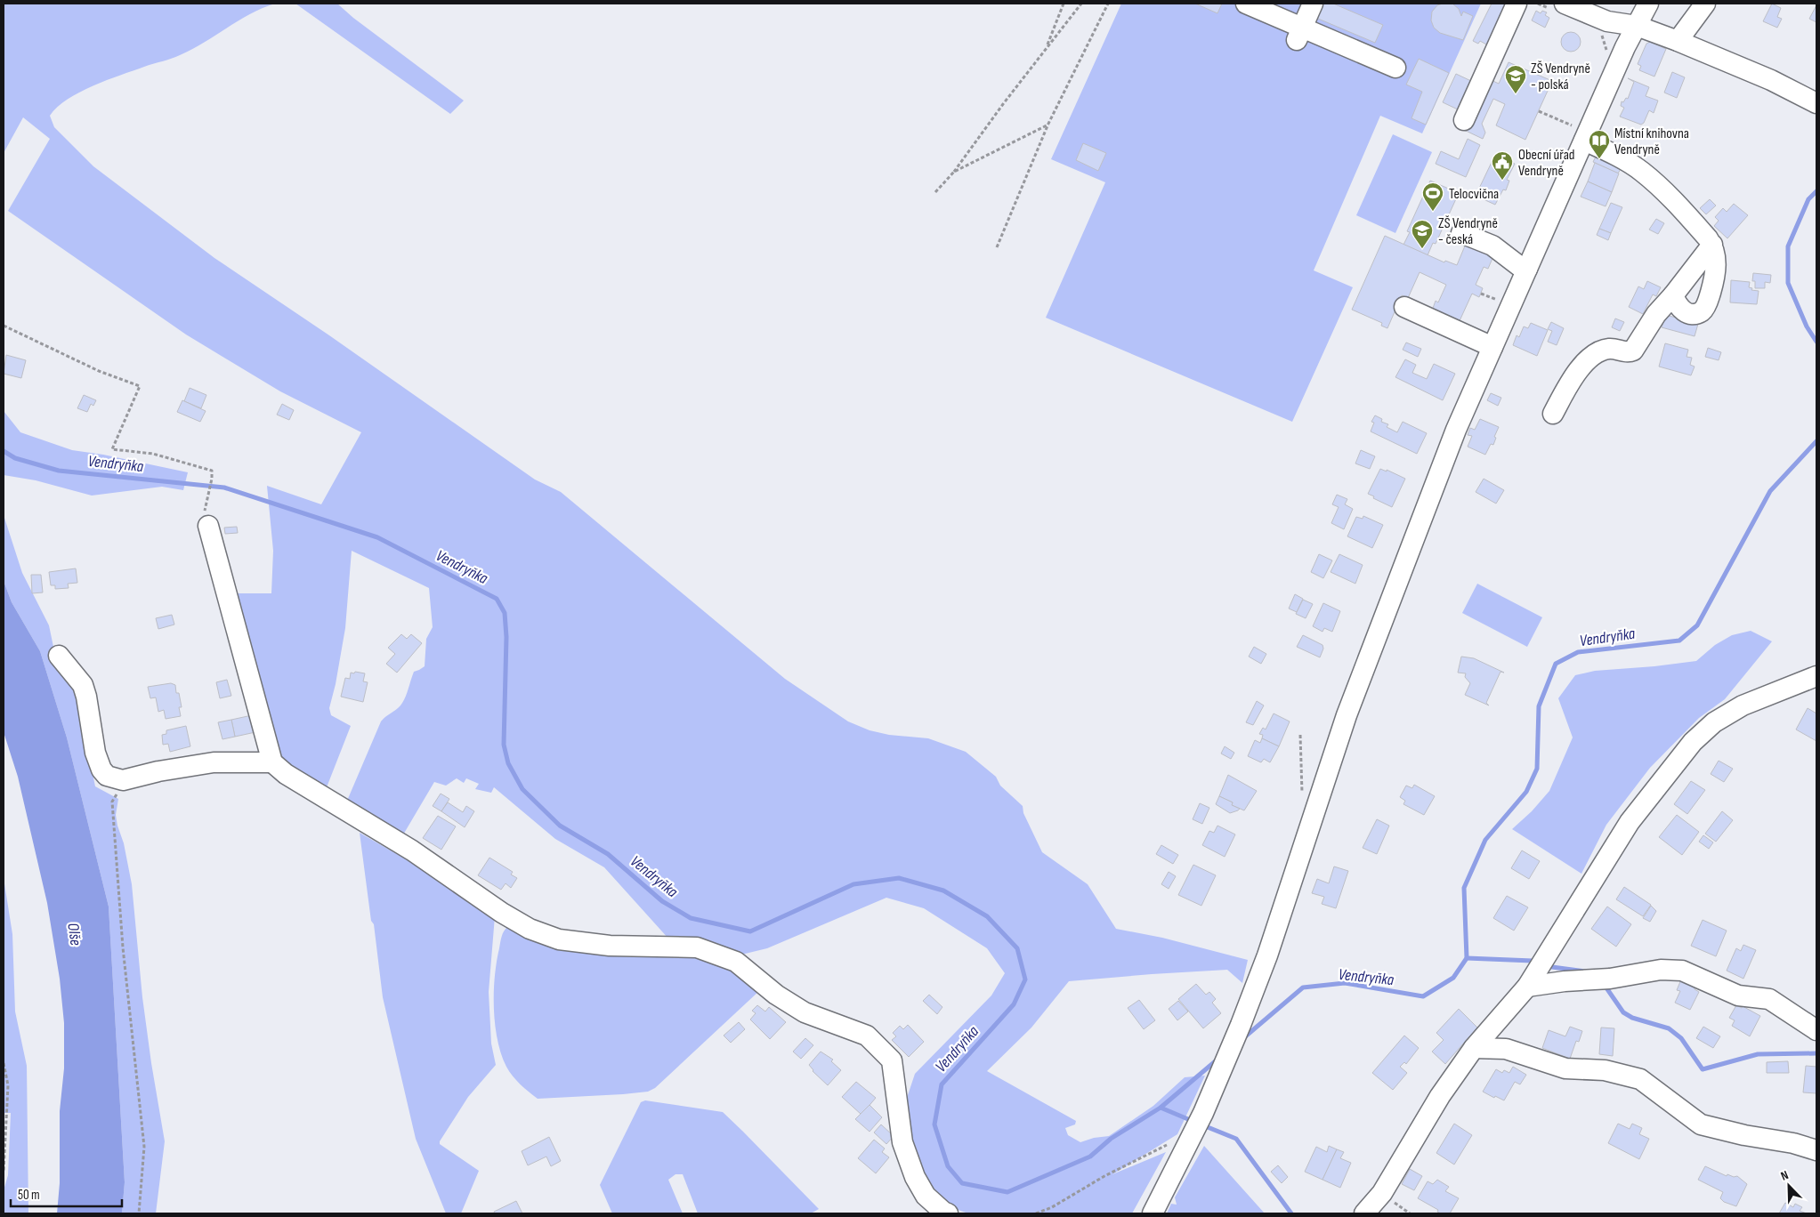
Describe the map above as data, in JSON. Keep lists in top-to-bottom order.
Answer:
{
  "water": ["Vendryňka", "Olše"],
  "places": {
    "school or university": ["ZŠ Vendryně - polská", "ZŠ Vendryně - česká"],
    "library": ["Místní knihovna Vendryně"],
    "public building": ["Obecní úřad Vendryně"],
    "sports": ["Telocvična"]
  },
  "scale_bar": "50 m",
  "north": "top left"
}
